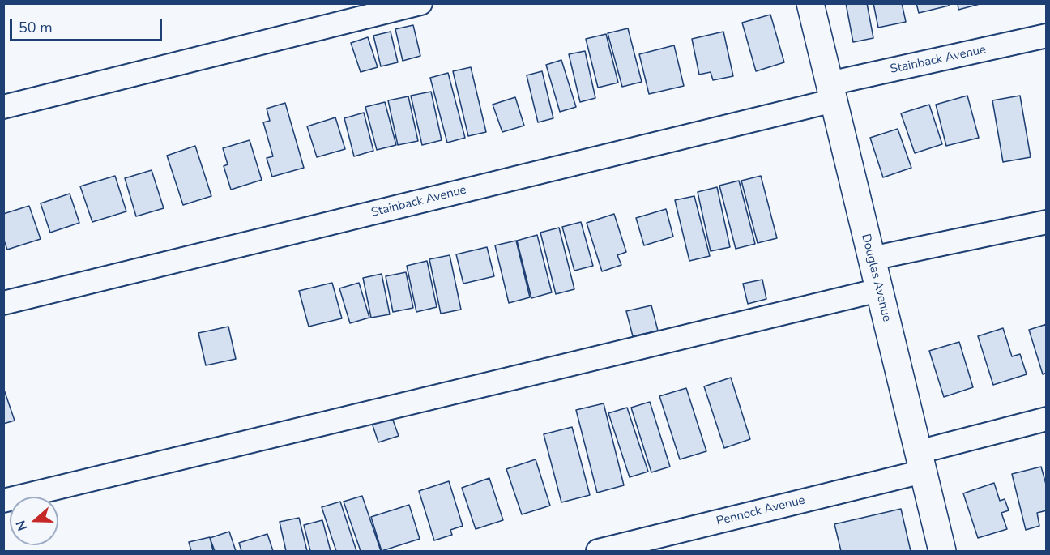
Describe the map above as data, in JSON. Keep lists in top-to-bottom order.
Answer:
{
  "streets": {
    "main road": ["Douglas Avenue"],
    "street": ["Stainback Avenue", "Pennock Avenue"]
  },
  "crossings": [
    ["Stainback Avenue", "Douglas Avenue"],
    ["Douglas Avenue", "Pennock Avenue"]
  ],
  "scale_bar": "50 m",
  "north": "left"
}
